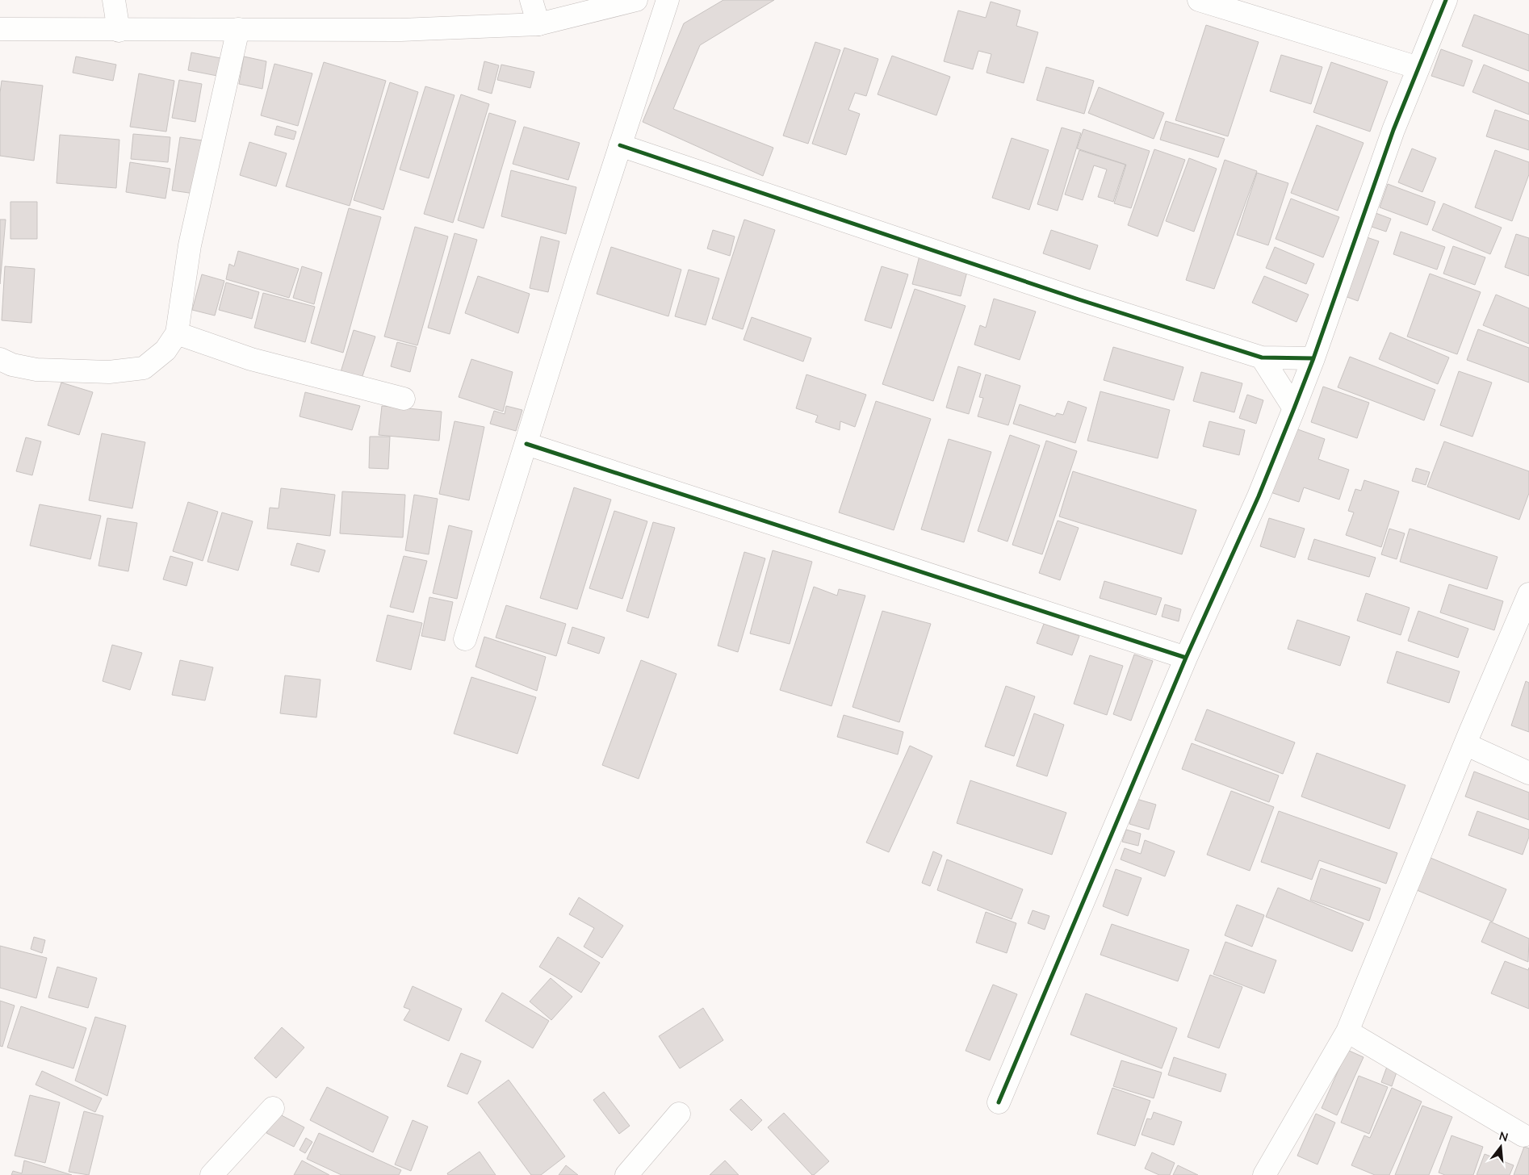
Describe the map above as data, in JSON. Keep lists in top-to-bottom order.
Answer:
{
  "north": "top"
}
